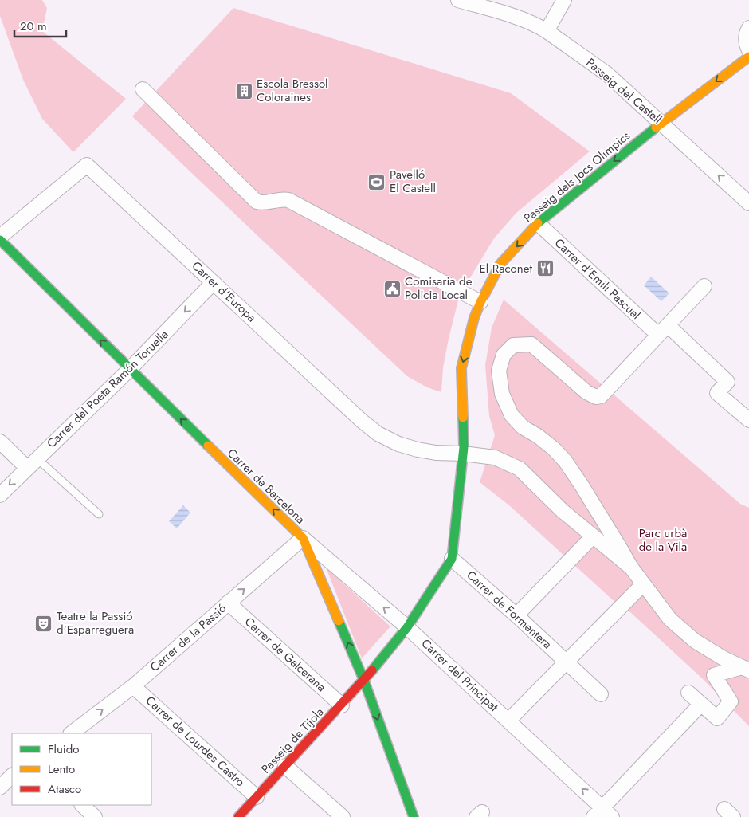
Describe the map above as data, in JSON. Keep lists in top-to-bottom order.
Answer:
{
  "streets": {
    "street": [
      "Passeig del Castell",
      "Passeig dels Jocs Olimpics",
      "Carrer d'Emili Pascual",
      "Carrer d'Europa",
      "Carrer del Poeta Ramón Toruella",
      "Carrer de Barcelona",
      "Carrer de Formentera",
      "Carrer de la Passió",
      "Carrer de Galcerana",
      "Carrer del Principat",
      "Passeig de Tijola",
      "Carrer de Lourdes Castro"
    ]
  },
  "crossings": [
    ["Passeig del Castell", "Passeig dels Jocs Olimpics"],
    ["Passeig dels Jocs Olimpics", "Carrer d'Emili Pascual"],
    ["Passeig dels Jocs Olimpics", "Carrer d'Europa"],
    ["Passeig dels Jocs Olimpics", "Carrer de Barcelona"],
    ["Passeig dels Jocs Olimpics", "Carrer de Formentera"],
    ["Passeig dels Jocs Olimpics", "Carrer del Principat"],
    ["Passeig dels Jocs Olimpics", "Passeig de Tijola"],
    ["Carrer d'Europa", "Carrer del Poeta Ramón Toruella"],
    ["Carrer del Poeta Ramón Toruella", "Carrer de Barcelona"],
    ["Carrer de Barcelona", "Carrer de la Passió"],
    ["Carrer de Barcelona", "Carrer del Principat"],
    ["Carrer de Barcelona", "Passeig de Tijola"],
    ["Carrer de la Passió", "Carrer de Galcerana"],
    ["Carrer de la Passió", "Carrer del Principat"],
    ["Carrer de la Passió", "Carrer de Lourdes Castro"],
    ["Carrer de Galcerana", "Passeig de Tijola"],
    ["Passeig de Tijola", "Carrer de Lourdes Castro"]
  ],
  "one_way": [
    "Passeig dels Jocs Olimpics",
    "Carrer del Poeta Ramón Toruella",
    "Carrer de la Passió",
    "Carrer del Principat"
  ],
  "parks": ["Parc urbà de la Vila"],
  "places": {
    "building": ["Escola Bressol Coloraines"],
    "sports": ["Pavelló El Castell"],
    "restaurant": ["El Raconet"],
    "public building": ["Comisaria de Policia Local"],
    "theatre": ["Teatre la Passió d'Esparreguera"]
  },
  "legend": ["Fluido", "Lento", "Atasco"],
  "scale_bar": "20 m"
}
